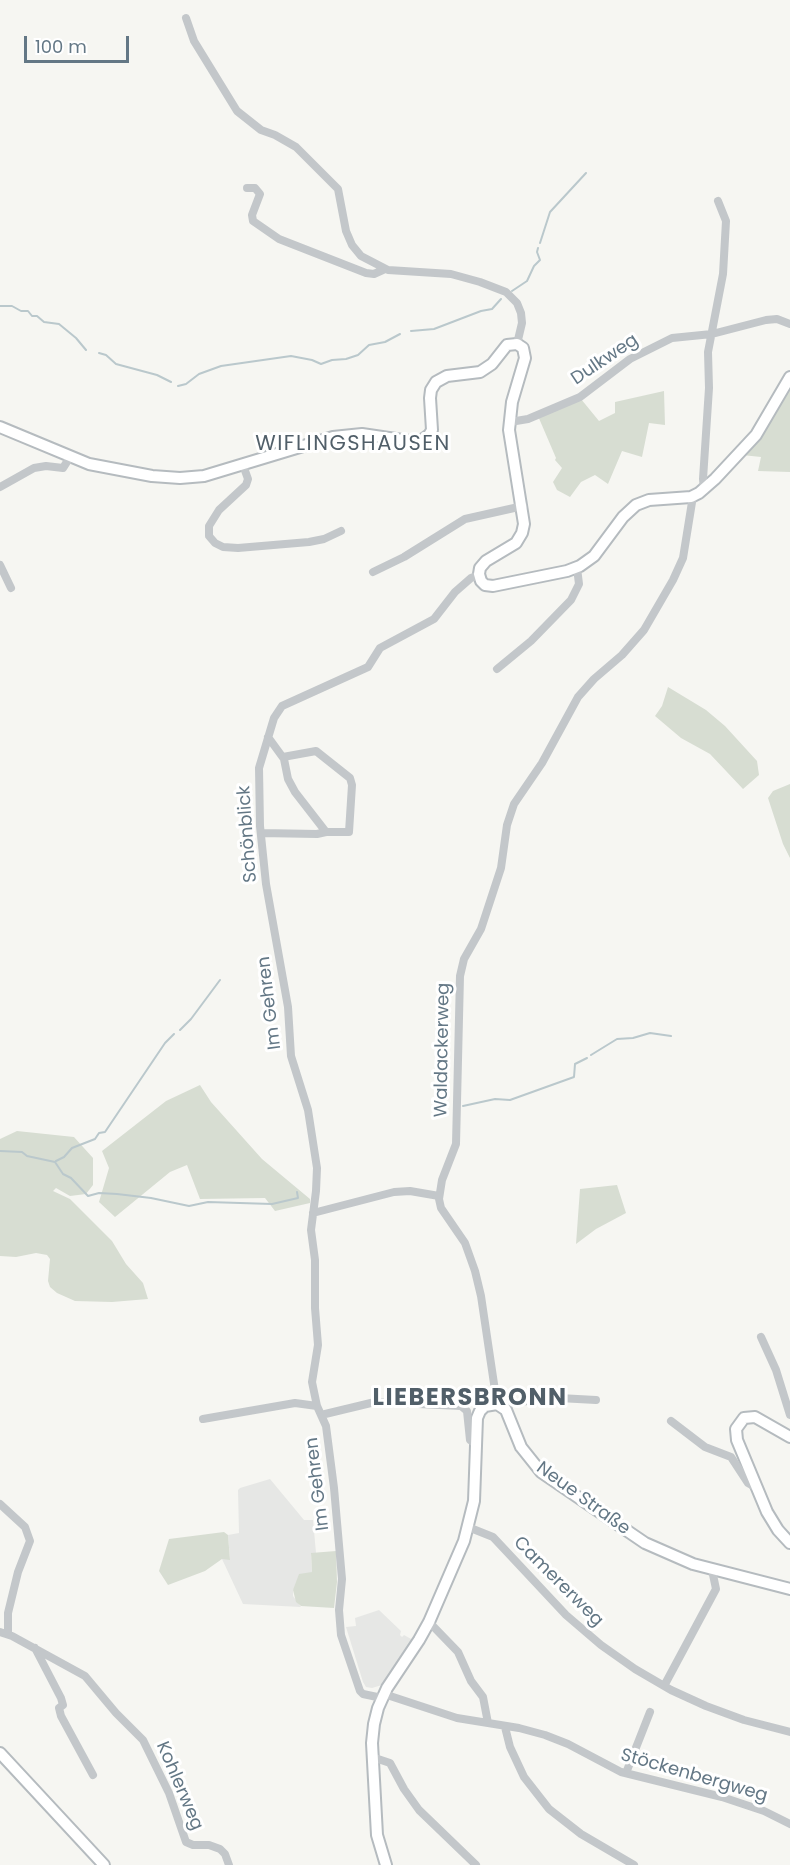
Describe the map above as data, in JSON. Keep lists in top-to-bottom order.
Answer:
{
  "streets": {
    "street": [
      "Dulkweg",
      "Schönblick",
      "Im Gehren",
      "Waldackerweg",
      "Neue Straße",
      "Camererweg",
      "Stöckenbergweg",
      "Kohlerweg"
    ]
  },
  "crossings": [
    ["Schönblick", "Im Gehren"],
    ["Im Gehren", "Stöckenbergweg"]
  ],
  "districts": ["WIFLINGSHAUSEN", "LIEBERSBRONN"],
  "scale_bar": "100 m"
}
